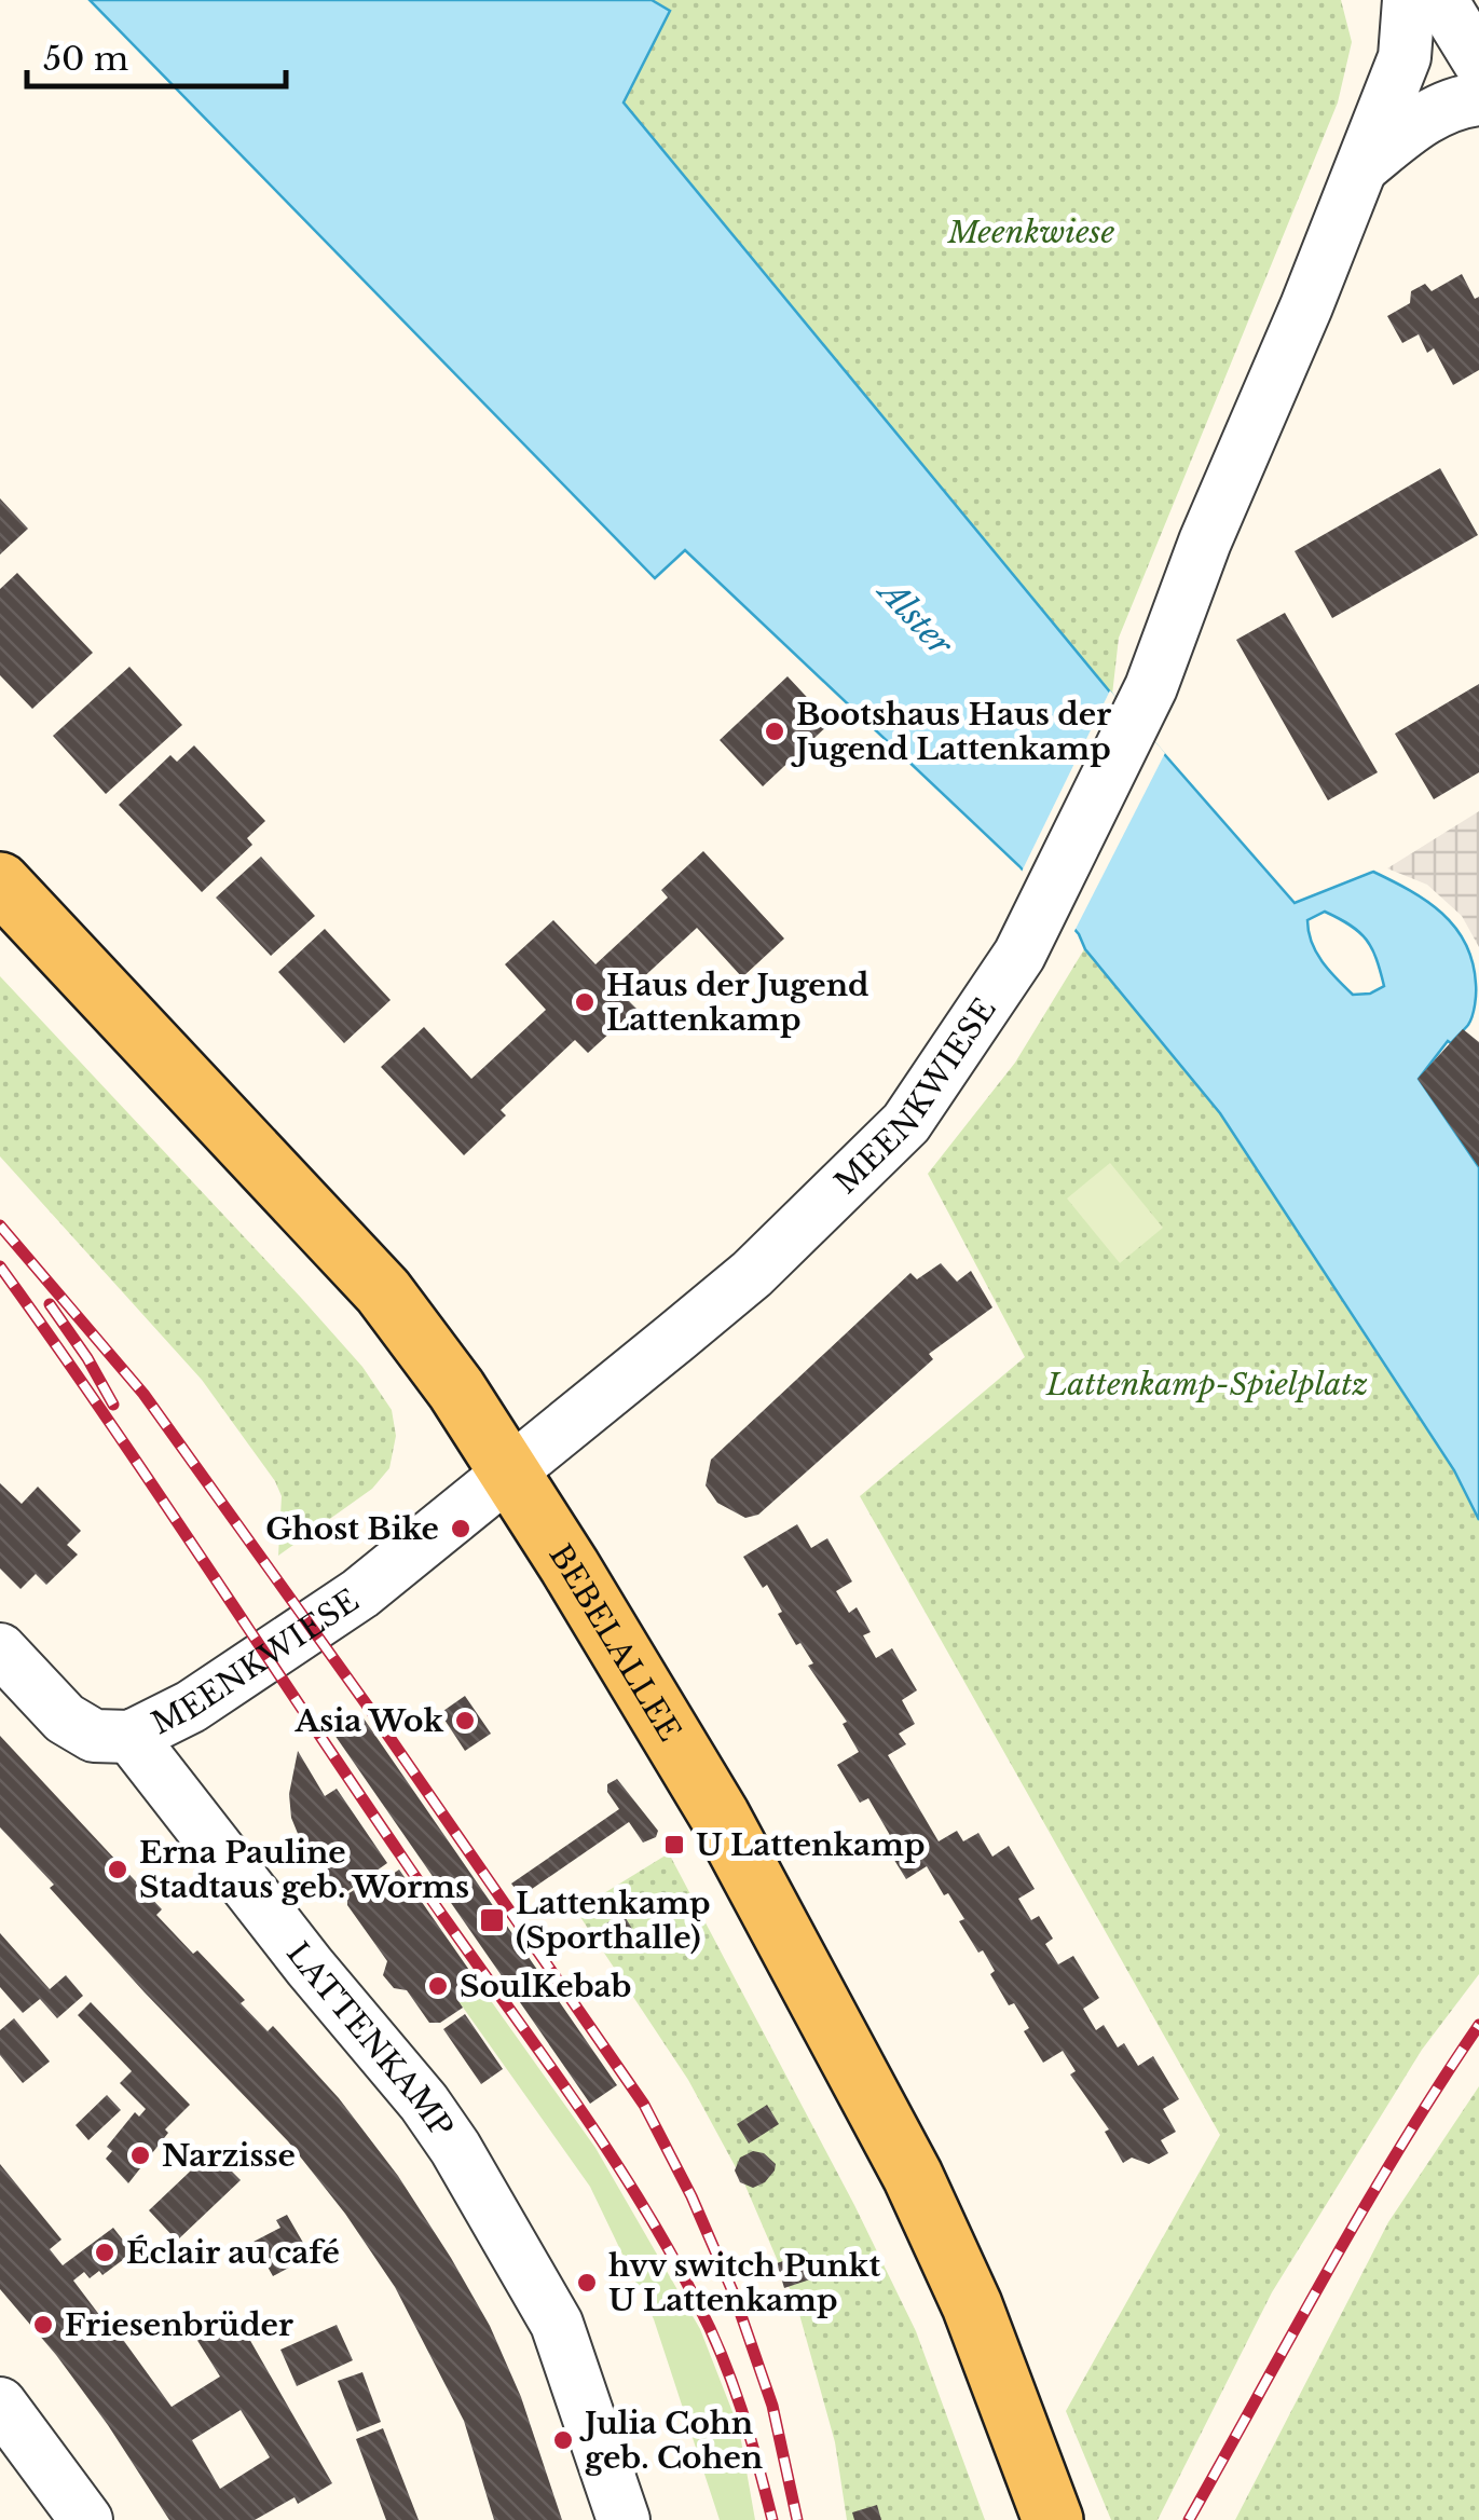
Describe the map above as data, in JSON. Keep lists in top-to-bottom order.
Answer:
{
  "streets": {
    "main road": ["BEBELALLEE"],
    "street": ["MEENKWIESE", "LATTENKAMP"]
  },
  "crossings": [
    ["MEENKWIESE", "BEBELALLEE"],
    ["MEENKWIESE", "LATTENKAMP"]
  ],
  "water": ["Alster"],
  "parks": ["Meenkwiese", "Lattenkamp-Spielplatz"],
  "places": {
    "other": [
      "Bootshaus Haus der Jugend Lattenkamp",
      "Haus der Jugend Lattenkamp",
      "Ghost Bike",
      "Asia Wok",
      "Erna Pauline Stadtaus geb. Worms",
      "SoulKebab",
      "Narzisse",
      "Éclair au café",
      "hvv switch Punkt U Lattenkamp",
      "Friesenbrüder",
      "Julia Cohn geb. Cohen"
    ],
    "transit": ["U Lattenkamp", "Lattenkamp (Sporthalle)"]
  },
  "scale_bar": "50 m"
}
